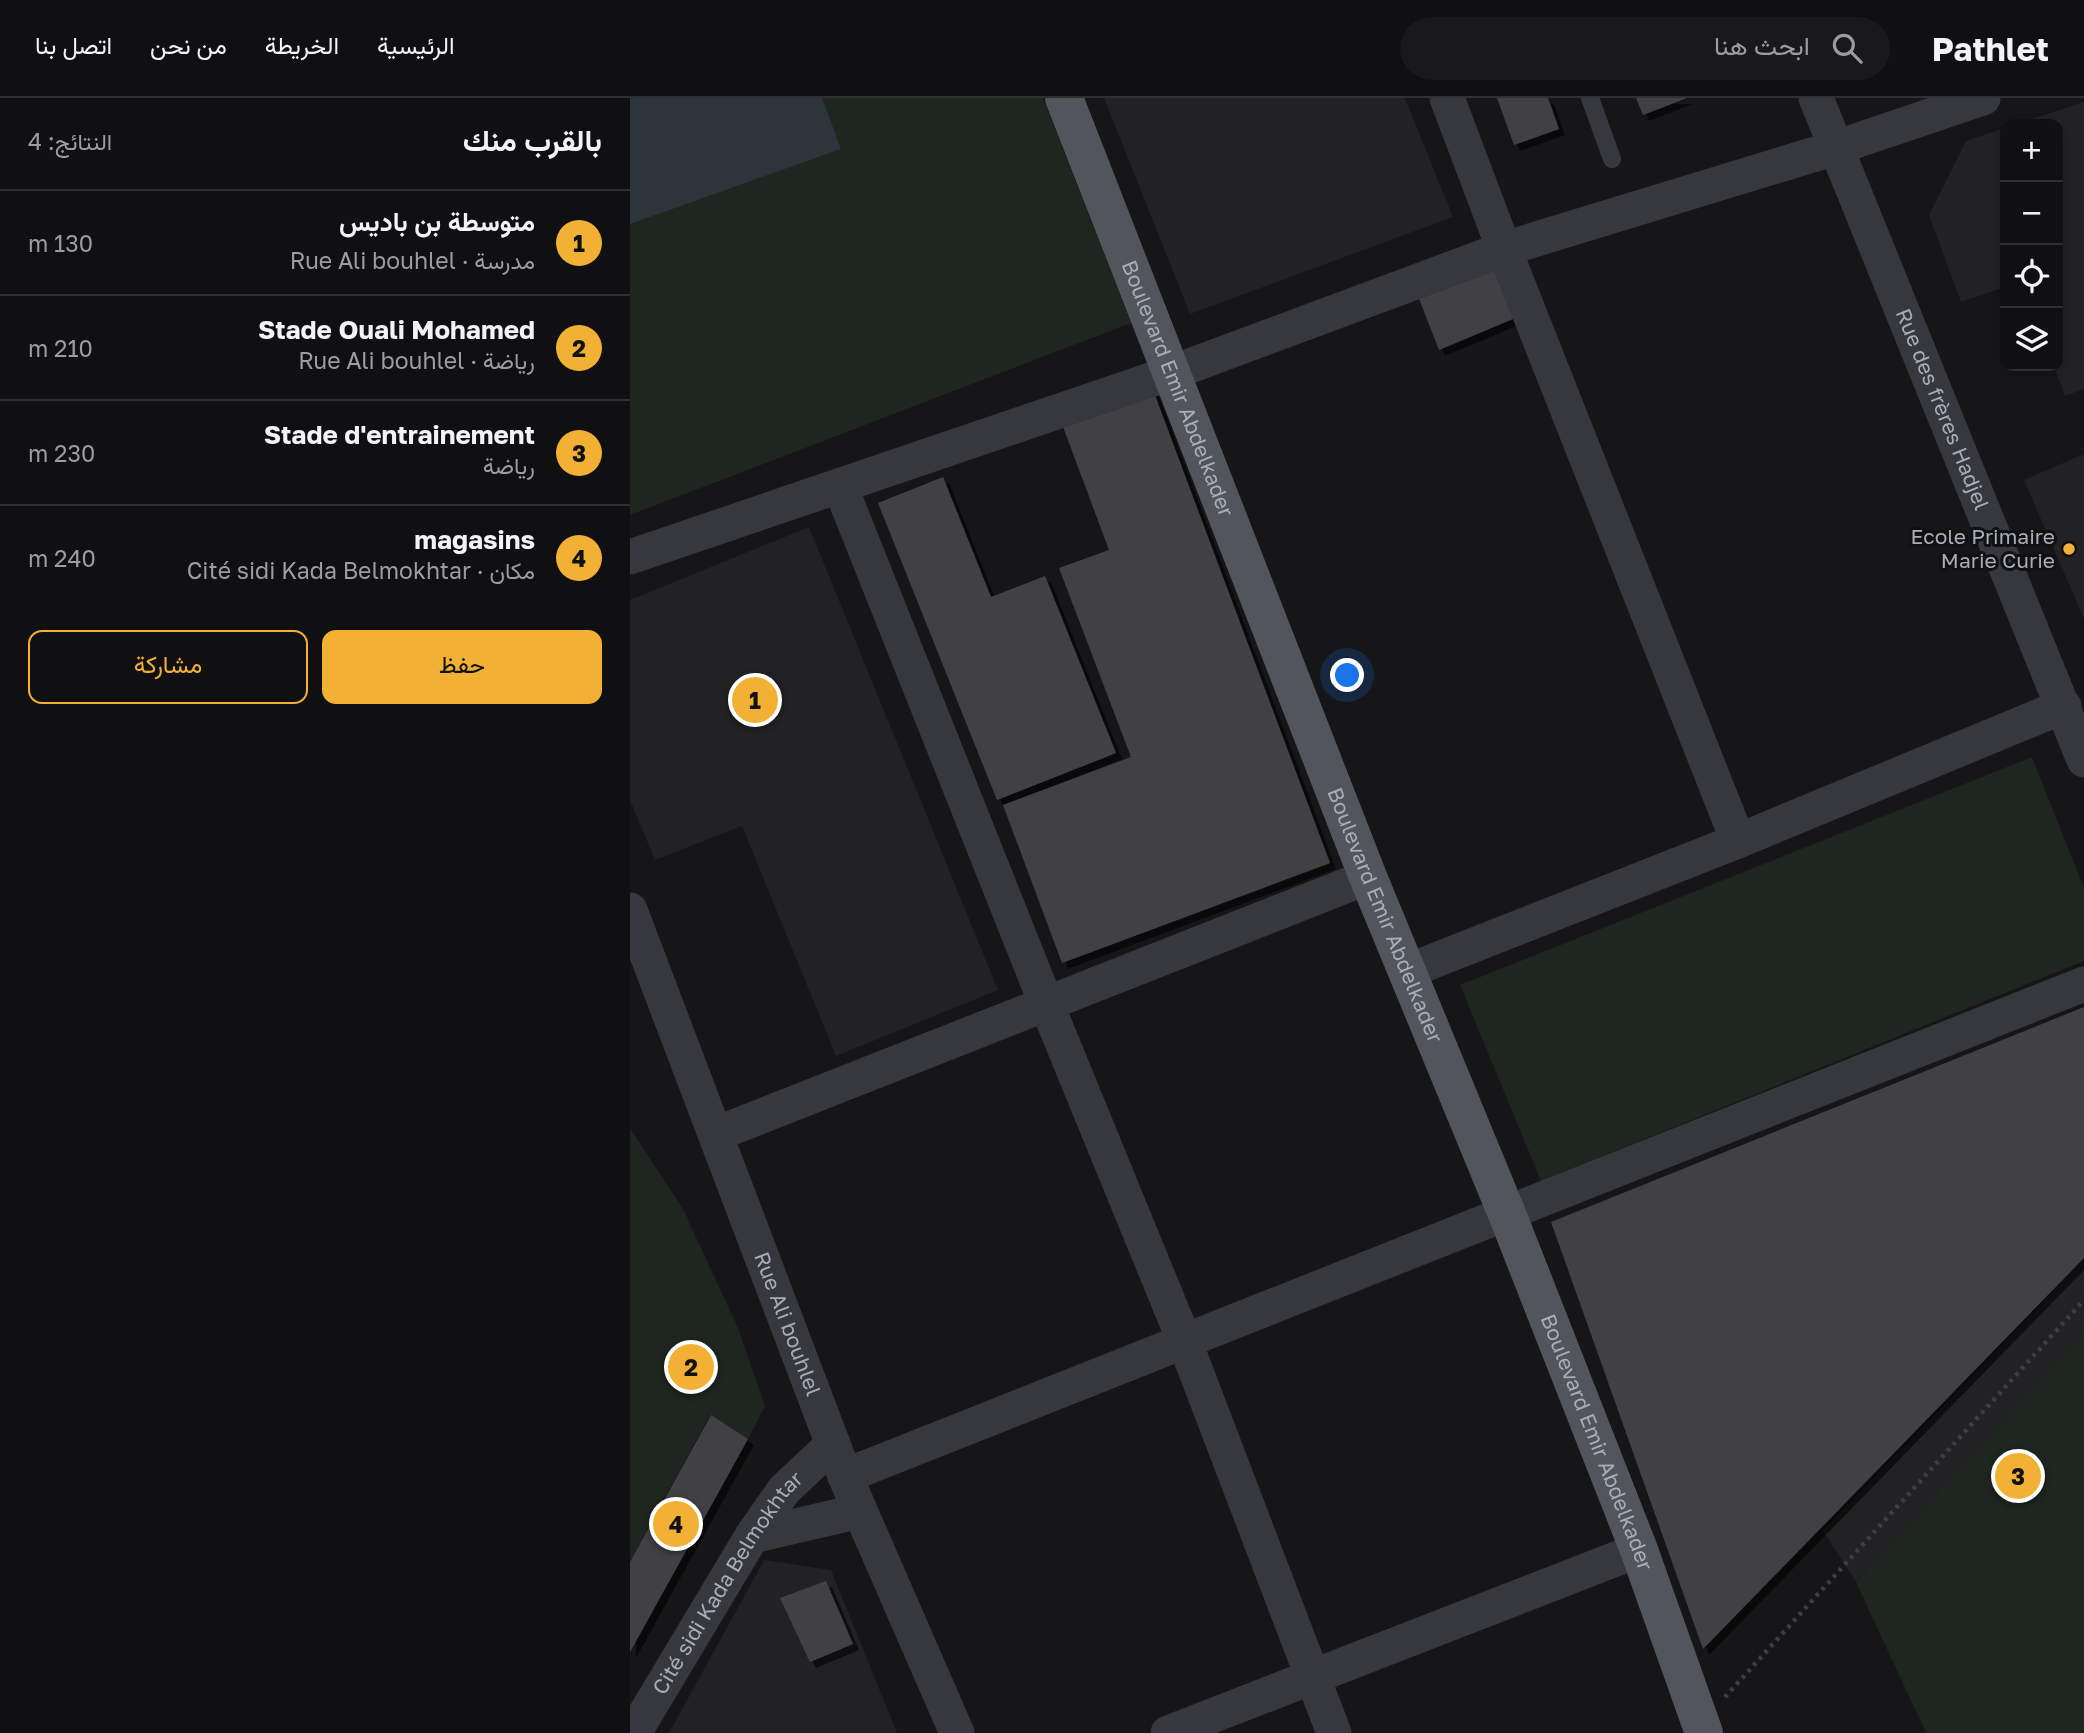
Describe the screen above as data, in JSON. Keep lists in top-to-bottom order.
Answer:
{
  "streets": {
    "main road": ["Boulevard Emir Abdelkader"],
    "street": ["Rue des frères Hadjel", "Rue Ali bouhlel", "Cité sidi Kada Belmokhtar"]
  },
  "crossings": [
    ["Rue Ali bouhlel", "Cité sidi Kada Belmokhtar"]
  ],
  "places": ["Ecole Primaire Marie Curie"],
  "page": {
    "header": "Pathlet",
    "search": "ابحث هنا",
    "nav": [
      "الرئيسية",
      "الخريطة",
      "من نحن",
      "اتصل بنا"
    ],
    "heading": ["بالقرب منك", "النتائج: 4"],
    "map_buttons": ["+", "−"],
    "list": [
      {
        "mark": "1",
        "name": "متوسطة بن باديس",
        "note": "مدرسة · Rue Ali bouhlel",
        "value": "130 m"
      },
      {
        "mark": "2",
        "name": "Stade Ouali Mohamed",
        "note": "رياضة · Rue Ali bouhlel",
        "value": "210 m"
      },
      {
        "mark": "3",
        "name": "Stade d'entrainement",
        "note": "رياضة",
        "value": "230 m"
      },
      {
        "mark": "4",
        "name": "magasins",
        "note": "مكان · Cité sidi Kada Belmokhtar",
        "value": "240 m"
      }
    ],
    "buttons": ["حفظ", "مشاركة"],
    "pins": [
      "1",
      "2",
      "3",
      "4"
    ]
  }
}
